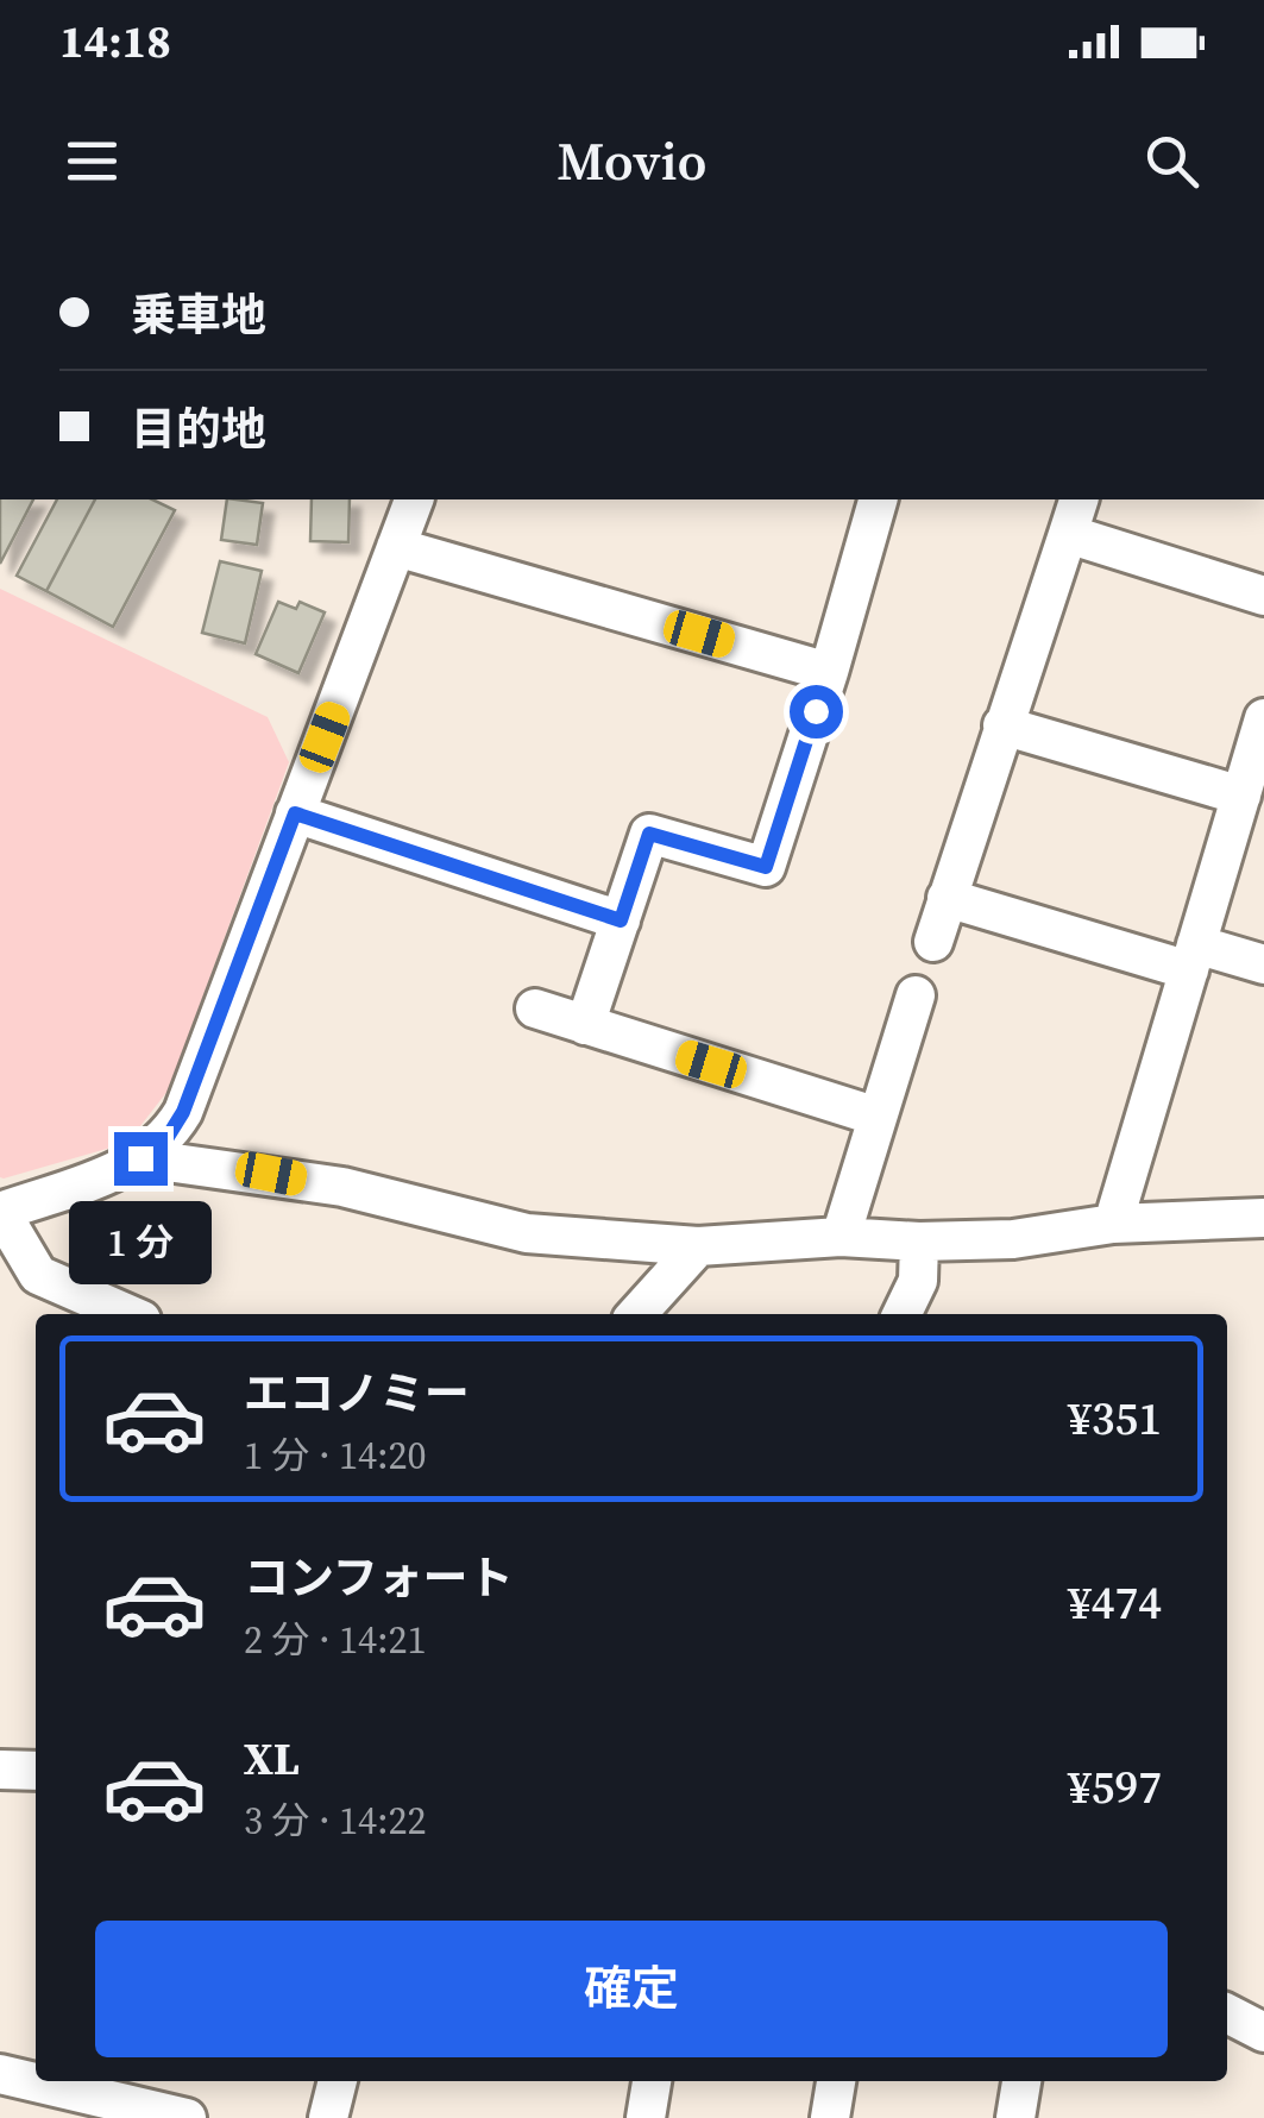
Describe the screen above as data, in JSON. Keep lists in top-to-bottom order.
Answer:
{
  "page": {
    "status": "14:18",
    "header": "Movio",
    "banner": ["乗車地", "目的地"],
    "bubble": "1 分",
    "list": [
      {
        "name": "エコノミー",
        "note": "1 分 · 14:20",
        "value": "¥351"
      },
      {
        "name": "コンフォート",
        "note": "2 分 · 14:21",
        "value": "¥474"
      },
      {
        "name": "XL",
        "note": "3 分 · 14:22",
        "value": "¥597"
      }
    ],
    "buttons": "確定"
  }
}
